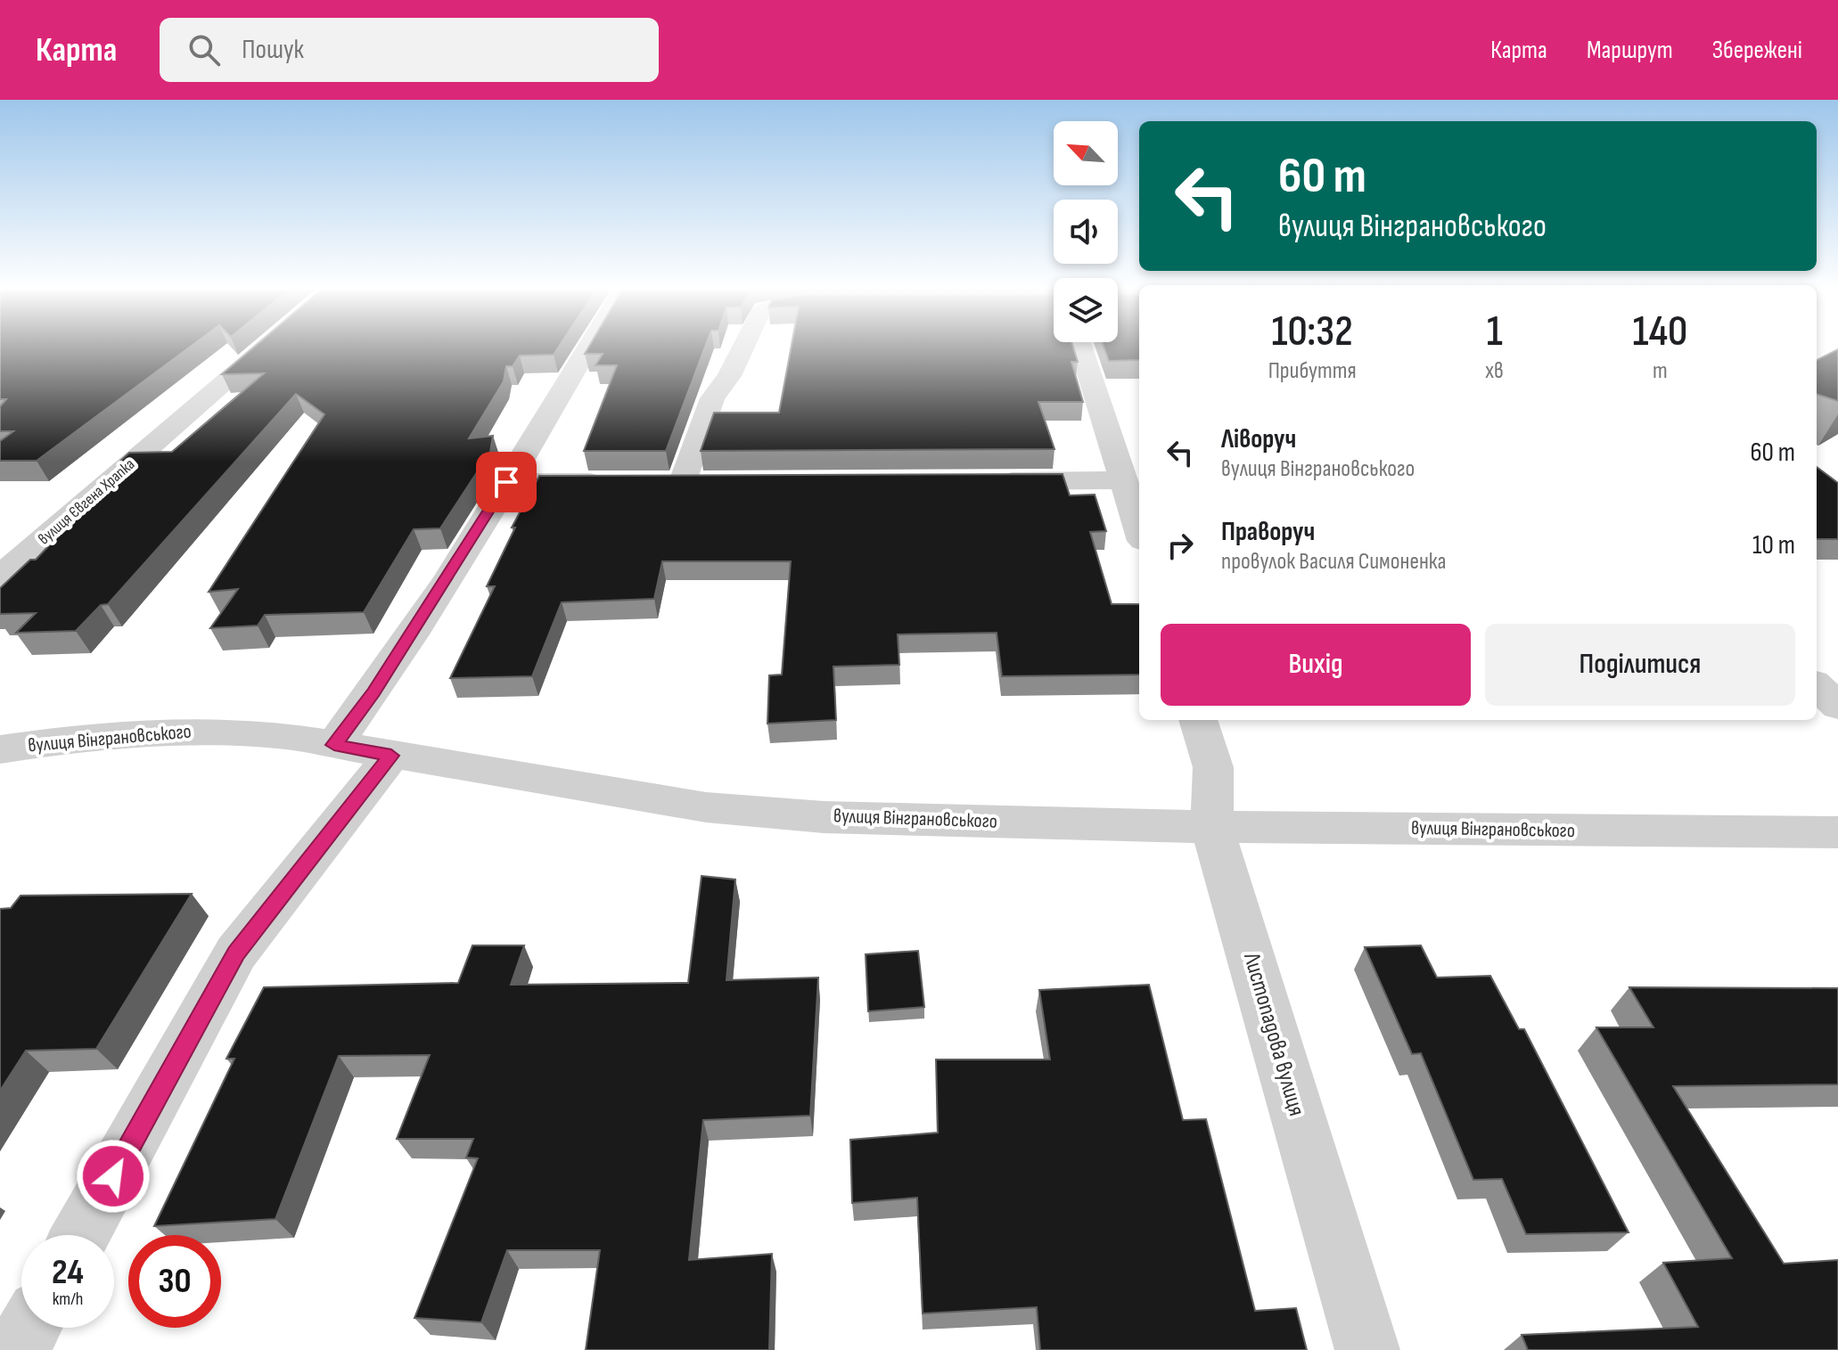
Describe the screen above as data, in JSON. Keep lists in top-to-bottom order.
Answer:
{
  "streets": {
    "street": ["вулиця Євгена Храпка", "вулиця Вінграновського", "Листопадова вулиця"]
  },
  "crossings": [
    ["вулиця Вінграновського", "Листопадова вулиця"]
  ],
  "north": "top left",
  "page": {
    "header": "Карта",
    "search": "Пошук",
    "nav": ["Карта", "Маршрут", "Збережені"],
    "turn": ["60 m", "вулиця Вінграновського"],
    "eta": [
      "10:32",
      "Прибуття",
      "1",
      "хв",
      "140",
      "m"
    ],
    "list": [
      {
        "name": "Ліворуч",
        "note": "вулиця Вінграновського",
        "value": "60 m"
      },
      {
        "name": "Праворуч",
        "note": "провулок Василя Симоненка",
        "value": "10 m"
      }
    ],
    "buttons": ["Вихід", "Поділитися"],
    "speed": "24 km/h",
    "limit": "30"
  }
}
